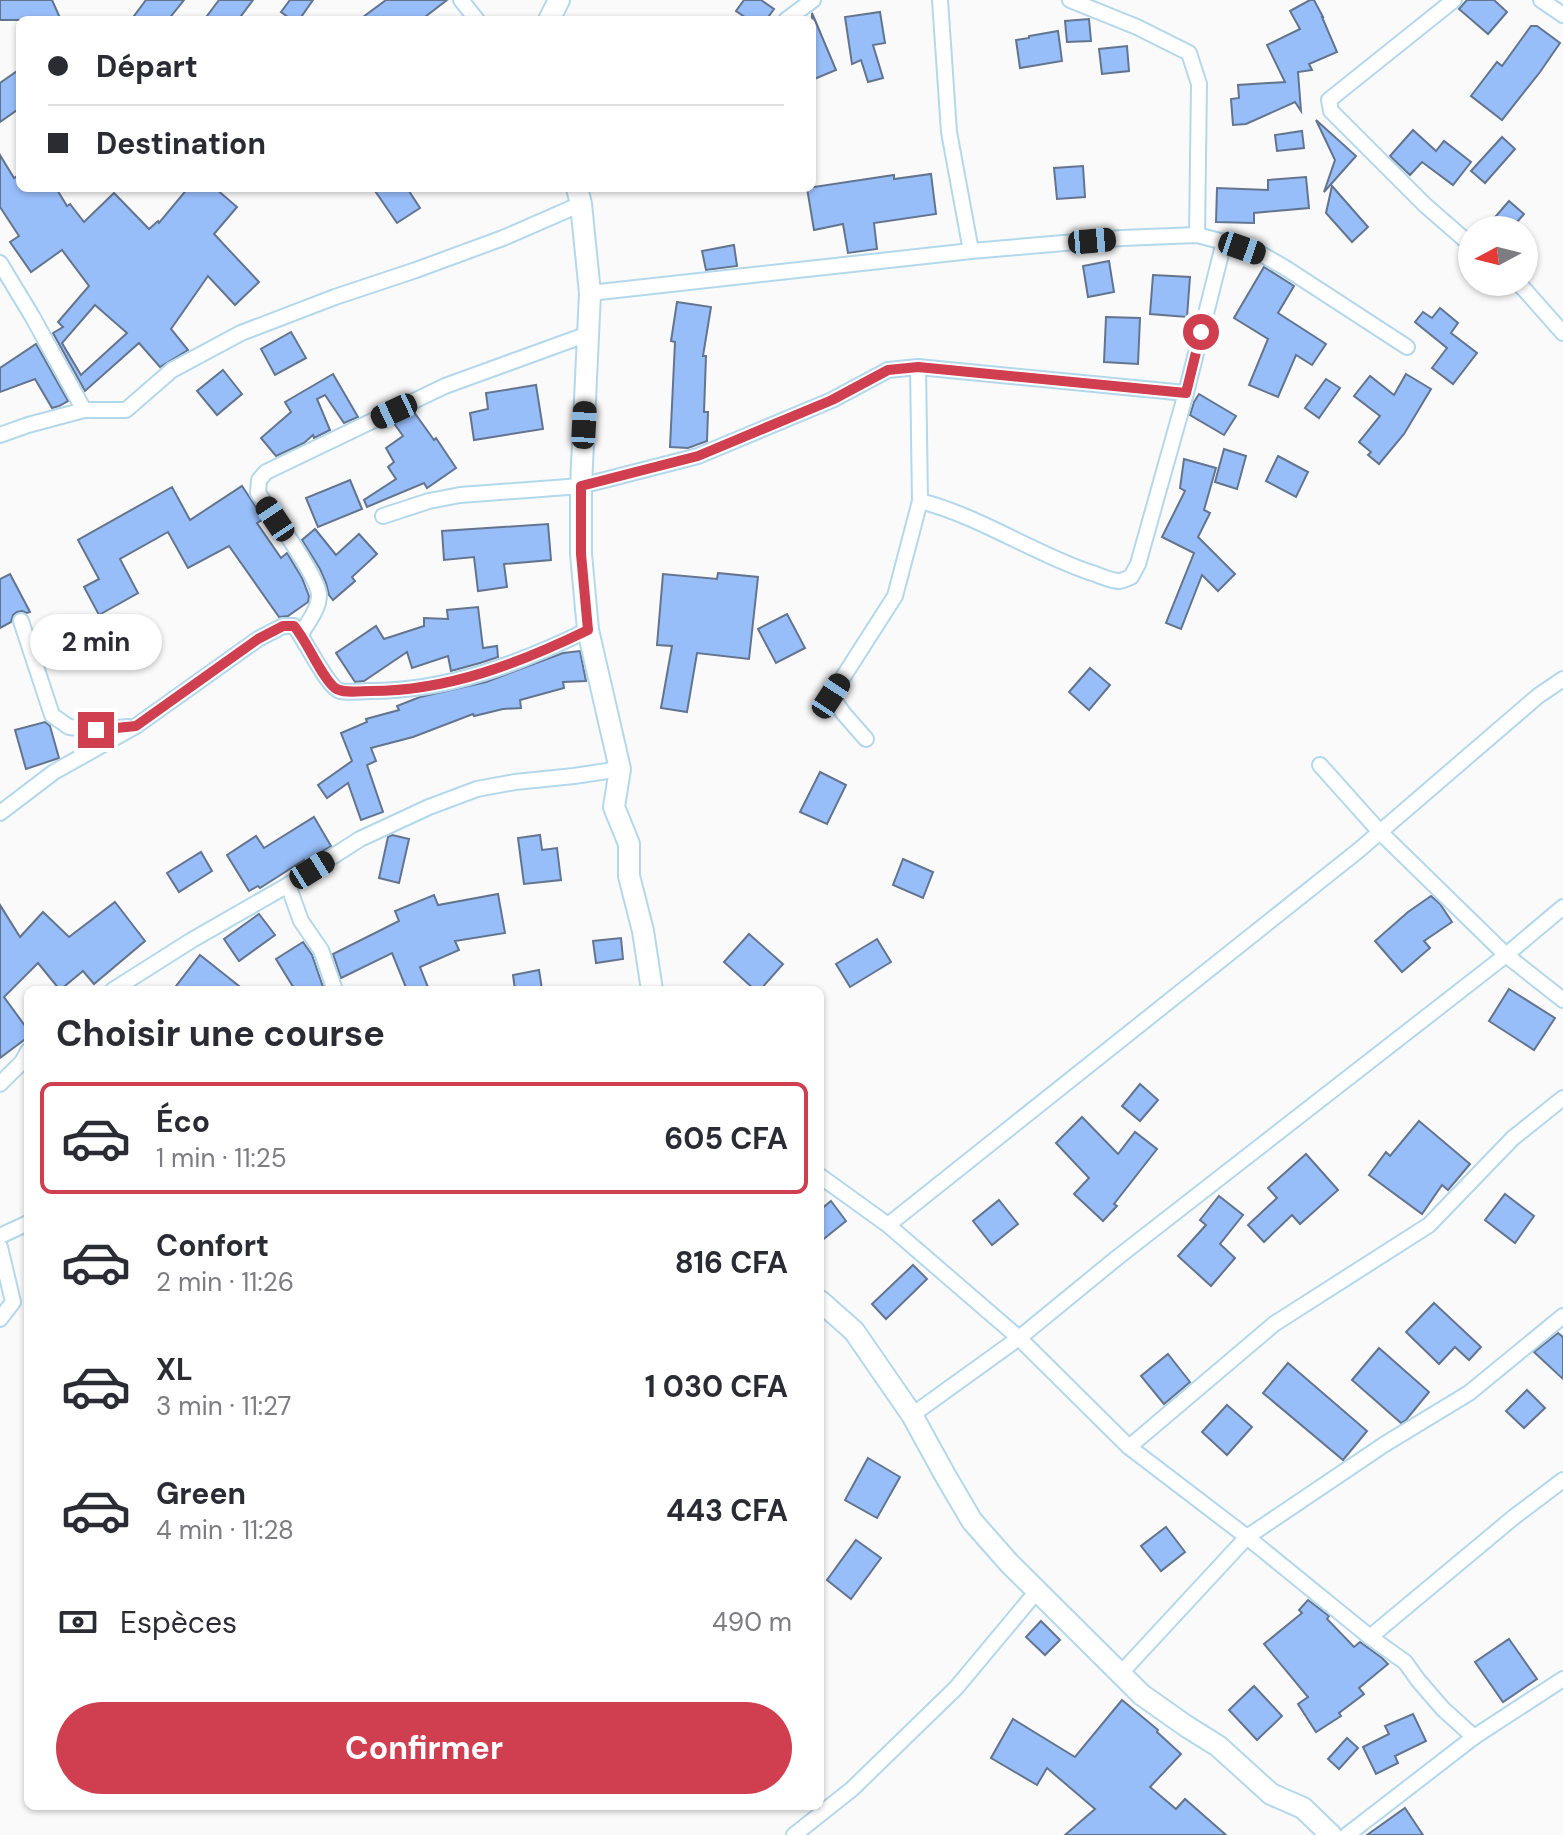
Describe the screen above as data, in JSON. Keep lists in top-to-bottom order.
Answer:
{
  "north": "left",
  "page": {
    "banner": ["Départ", "Destination"],
    "bubble": "2 min",
    "heading": "Choisir une course",
    "list": [
      {
        "name": "Éco",
        "note": "1 min · 11:25",
        "value": "605 CFA"
      },
      {
        "name": "Confort",
        "note": "2 min · 11:26",
        "value": "816 CFA"
      },
      {
        "name": "XL",
        "note": "3 min · 11:27",
        "value": "1 030 CFA"
      },
      {
        "name": "Green",
        "note": "4 min · 11:28",
        "value": "443 CFA"
      }
    ],
    "pay": ["Espèces", "490 m"],
    "buttons": "Confirmer"
  }
}
